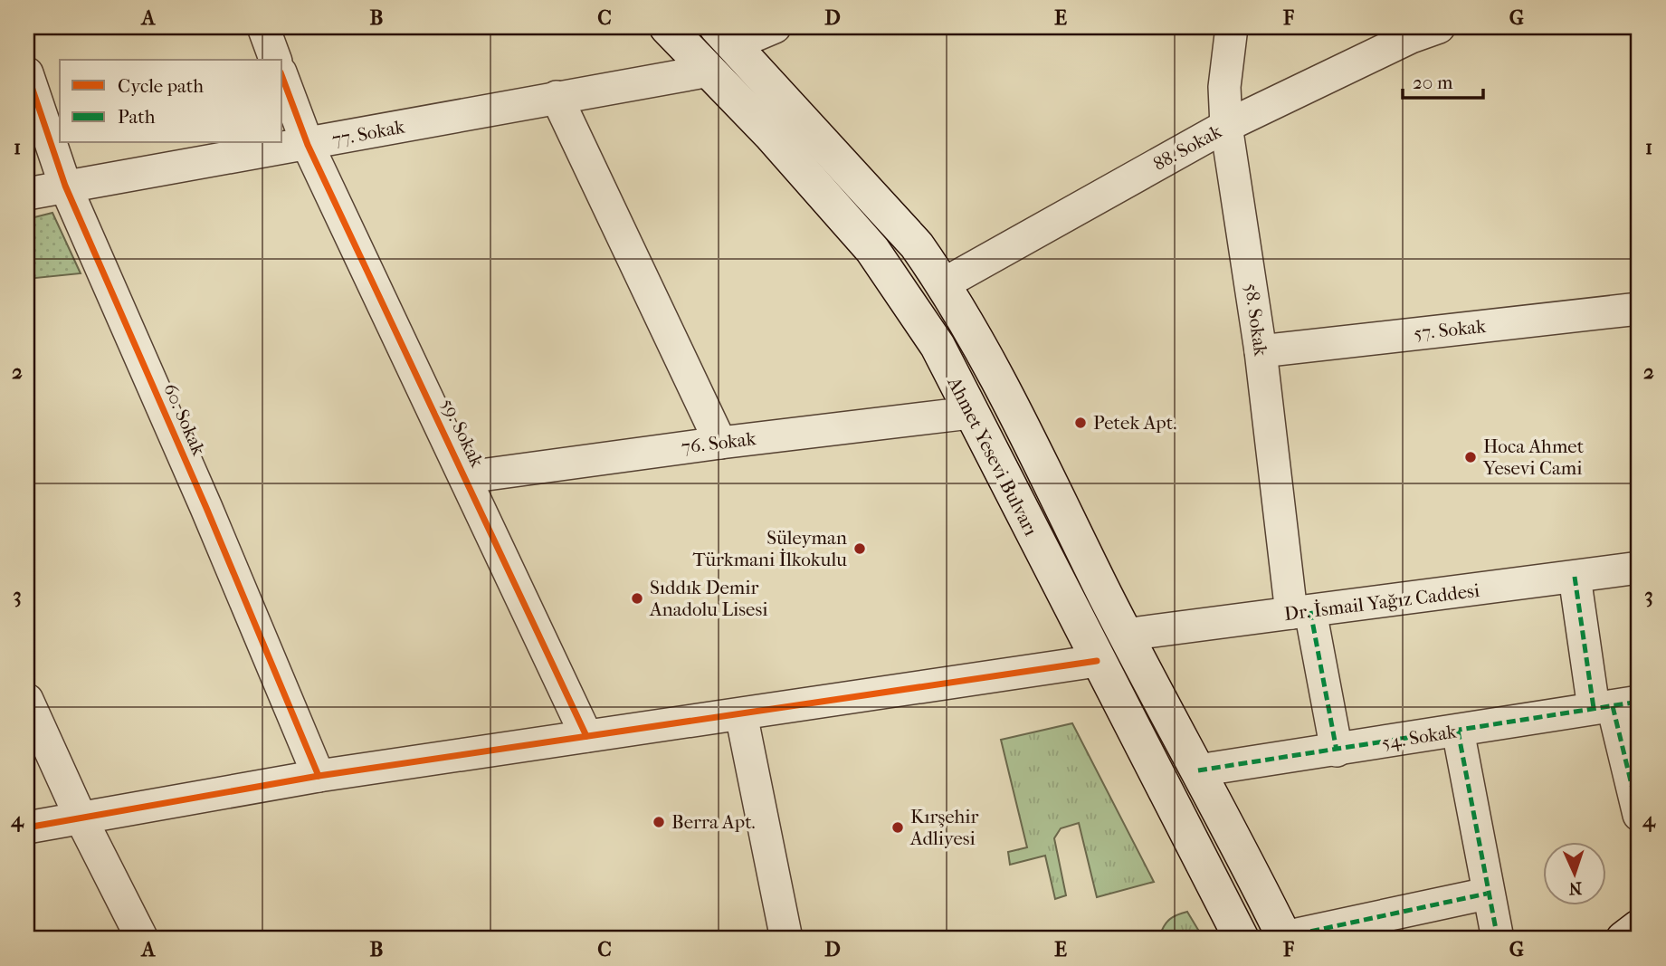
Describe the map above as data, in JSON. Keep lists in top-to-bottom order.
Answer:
{
  "streets": {
    "main road": ["Ahmet Yesevi Bulvarı"],
    "street": [
      "77. Sokak",
      "88. Sokak",
      "58. Sokak",
      "57. Sokak",
      "60. Sokak",
      "59. Sokak",
      "76. Sokak",
      "Dr. İsmail Yağız Caddesi",
      "54. Sokak"
    ]
  },
  "crossings": [
    ["77. Sokak", "60. Sokak"],
    ["77. Sokak", "59. Sokak"],
    ["77. Sokak", "Ahmet Yesevi Bulvarı"],
    ["88. Sokak", "58. Sokak"],
    ["88. Sokak", "Ahmet Yesevi Bulvarı"],
    ["58. Sokak", "57. Sokak"],
    ["58. Sokak", "Dr. İsmail Yağız Caddesi"],
    ["58. Sokak", "54. Sokak"],
    ["59. Sokak", "76. Sokak"],
    ["76. Sokak", "Ahmet Yesevi Bulvarı"],
    ["Ahmet Yesevi Bulvarı", "Dr. İsmail Yağız Caddesi"],
    ["Ahmet Yesevi Bulvarı", "54. Sokak"]
  ],
  "places": [
    "Petek Apt.",
    "Hoca Ahmet Yesevi Cami",
    "Süleyman Türkmani İlkokulu",
    "Sıddık Demir Anadolu Lisesi",
    "Berra Apt.",
    "Kırşehir Adliyesi"
  ],
  "legend": ["Cycle path", "Path"],
  "scale_bar": "20 m",
  "north": "bottom",
  "grid": {
    "columns": [
      "A",
      "B",
      "C",
      "D",
      "E",
      "F",
      "G"
    ],
    "rows": [
      "1",
      "2",
      "3",
      "4"
    ]
  }
}
